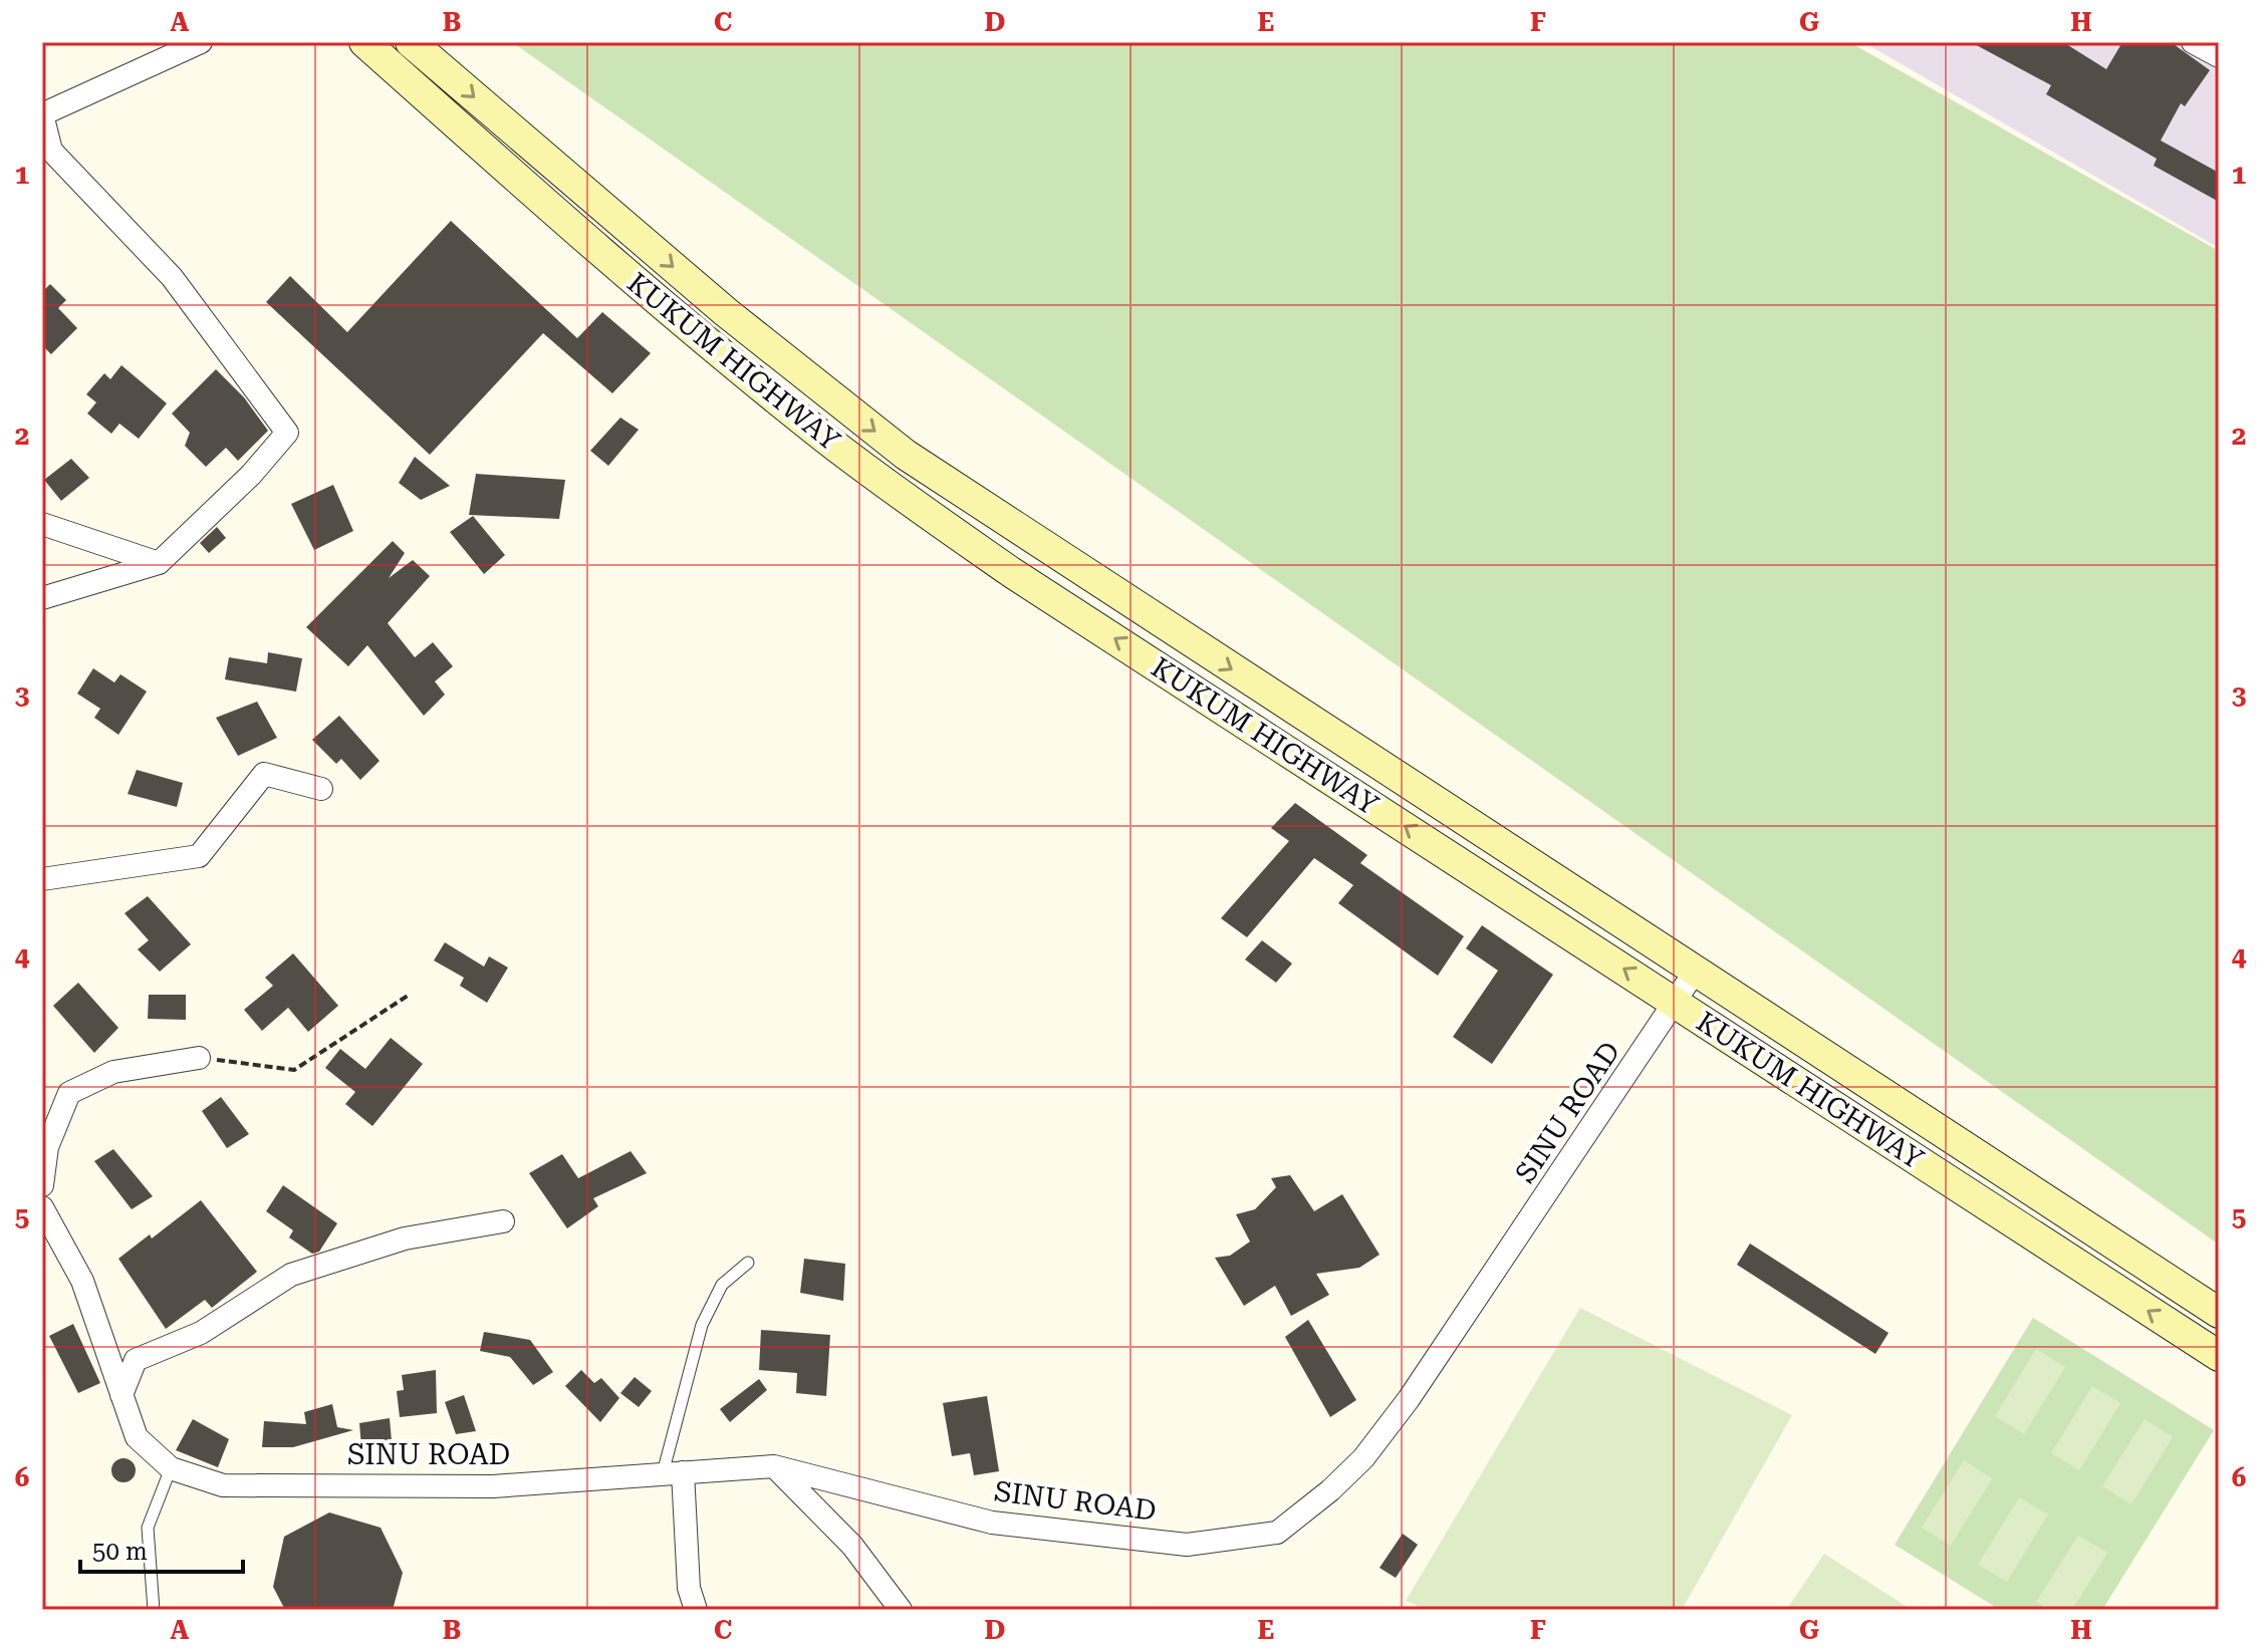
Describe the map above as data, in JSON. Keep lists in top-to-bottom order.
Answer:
{
  "streets": {
    "main road": ["KUKUM HIGHWAY"],
    "street": ["SINU ROAD"]
  },
  "crossings": [
    ["KUKUM HIGHWAY", "SINU ROAD"]
  ],
  "scale_bar": "50 m",
  "grid": {
    "columns": [
      "A",
      "B",
      "C",
      "D",
      "E",
      "F",
      "G",
      "H"
    ],
    "rows": [
      "1",
      "2",
      "3",
      "4",
      "5",
      "6"
    ]
  }
}
